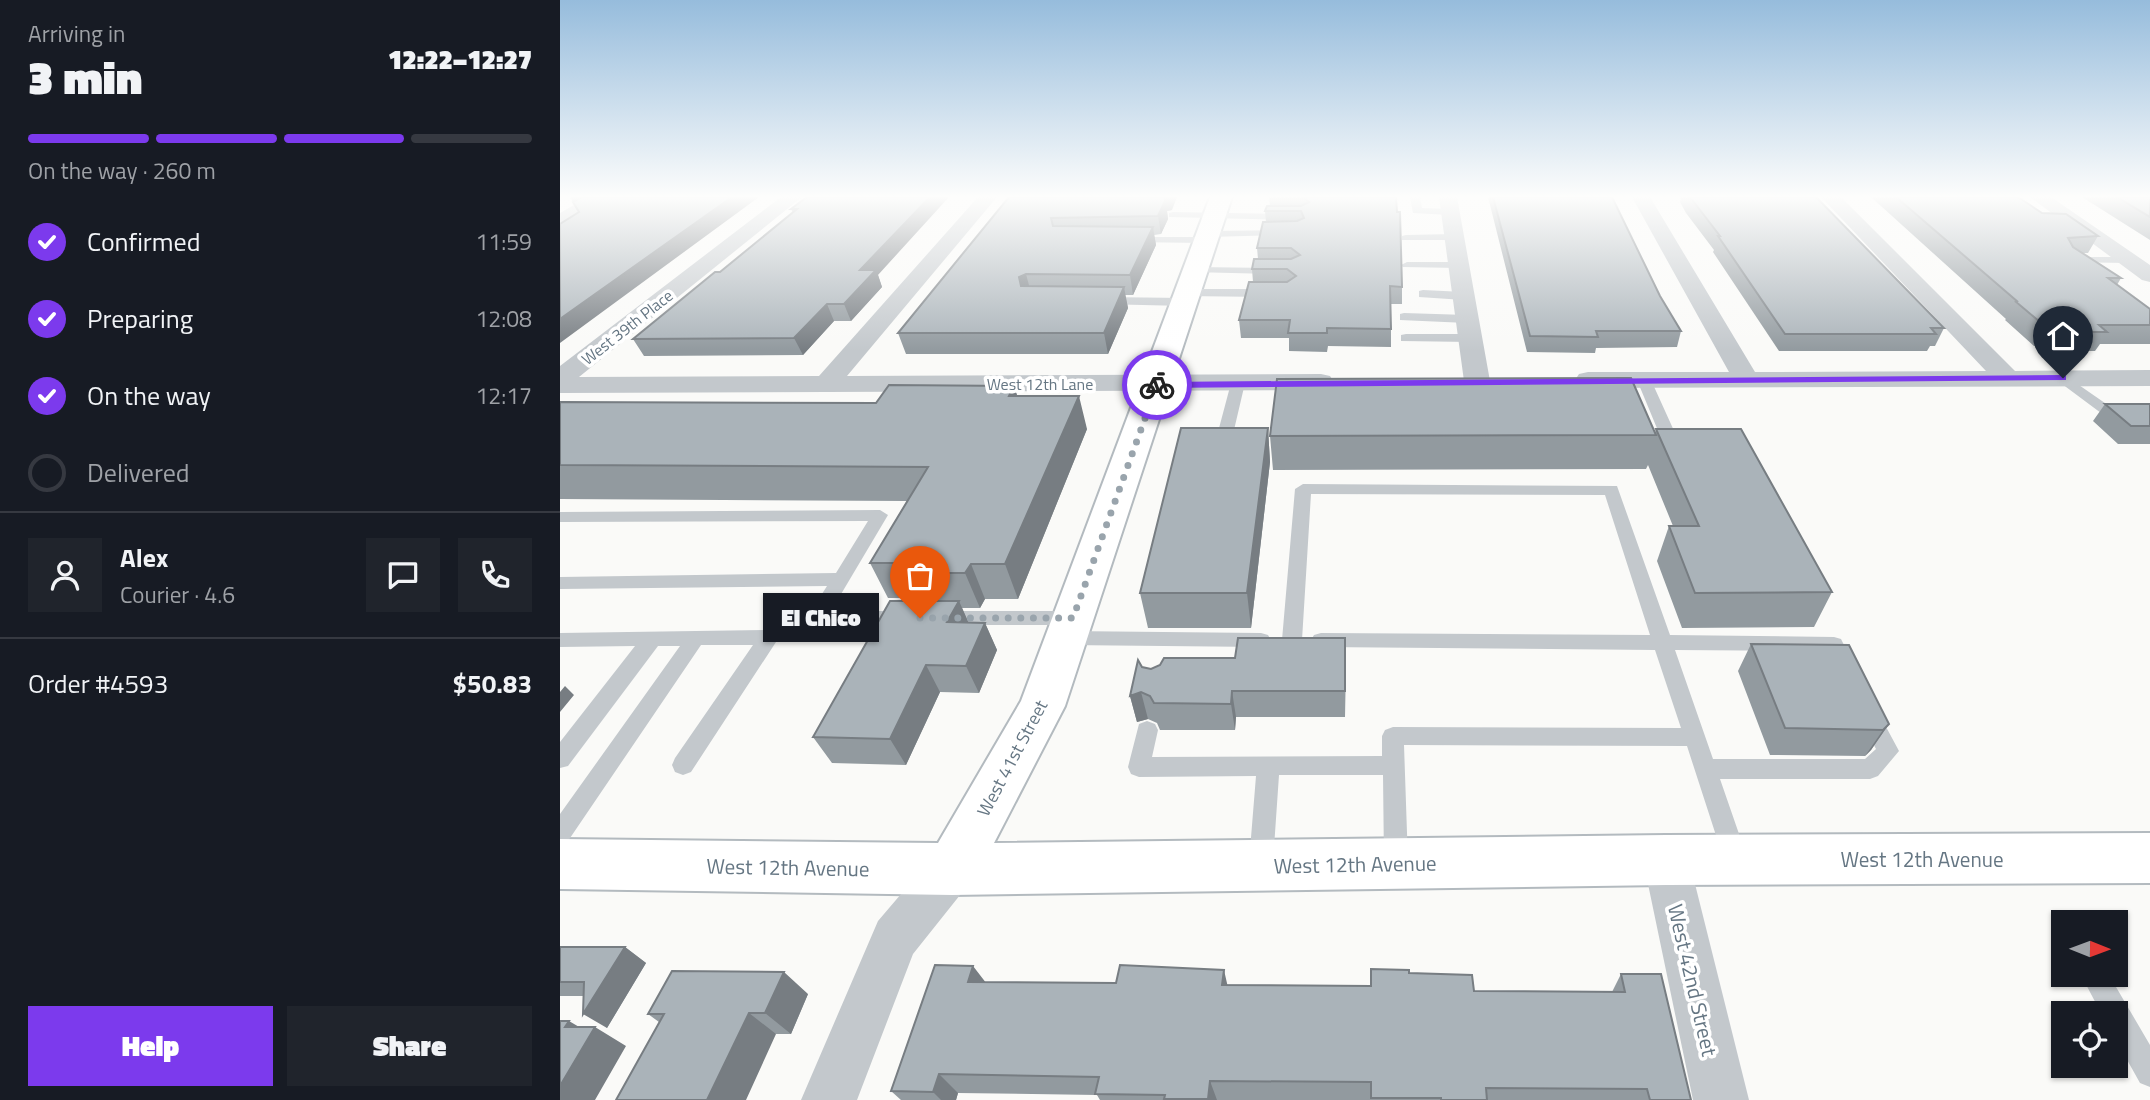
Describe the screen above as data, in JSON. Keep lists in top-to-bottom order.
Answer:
{
  "streets": {
    "main road": ["West 41st Street", "West 12th Avenue"],
    "street": ["West 39th Place", "West 12th Lane", "West 42nd Street"]
  },
  "crossings": [
    ["West 12th Lane", "West 41st Street"],
    ["West 41st Street", "West 12th Avenue"],
    ["West 12th Avenue", "West 42nd Street"]
  ],
  "places": ["El Chico"],
  "north": "right",
  "page": {
    "heading": ["3 min", "Arriving in", "12:22–12:27"],
    "panel": [
      "Alex",
      "Courier · 4.6",
      "Order #4593",
      "$50.83"
    ],
    "bar": "On the way · 260 m",
    "list": [
      ["Confirmed", "11:59"],
      ["Preparing", "12:08"],
      ["On the way", "12:17"],
      "Delivered"
    ],
    "bubble": "El Chico",
    "buttons": ["Help", "Share"]
  }
}
